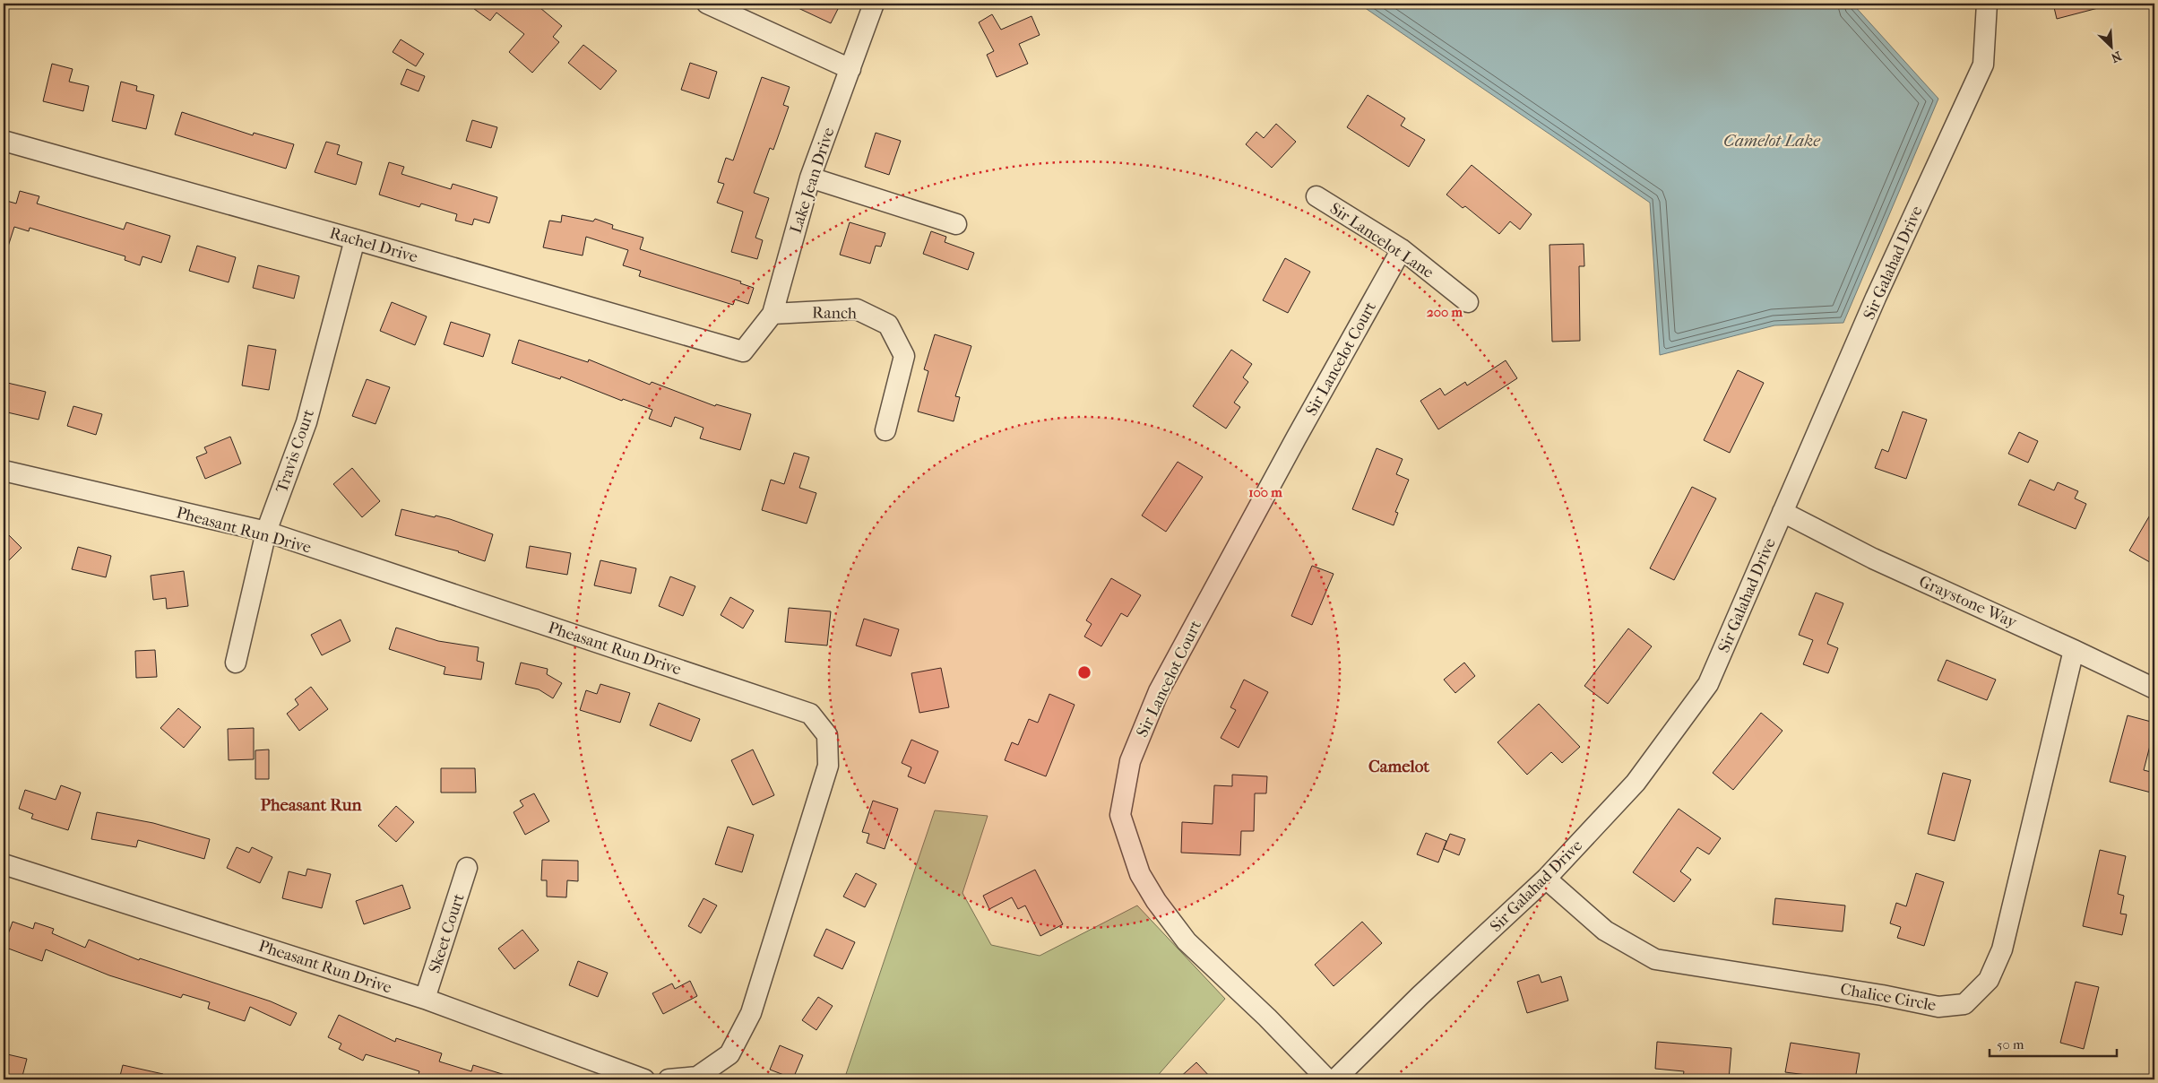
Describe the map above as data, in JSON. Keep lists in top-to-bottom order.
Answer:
{
  "streets": {
    "street": [
      "Lake Jean Drive",
      "Sir Lancelot Lane",
      "Rachel Drive",
      "Sir Galahad Drive",
      "Ranch",
      "Sir Lancelot Court",
      "Travis Court",
      "Pheasant Run Drive",
      "Graystone Way",
      "Skeet Court",
      "Chalice Circle"
    ]
  },
  "crossings": [
    ["Lake Jean Drive", "Rachel Drive"],
    ["Lake Jean Drive", "Ranch"],
    ["Sir Lancelot Lane", "Sir Lancelot Court"],
    ["Rachel Drive", "Travis Court"],
    ["Sir Galahad Drive", "Graystone Way"],
    ["Sir Galahad Drive", "Chalice Circle"],
    ["Travis Court", "Pheasant Run Drive"],
    ["Pheasant Run Drive", "Skeet Court"],
    ["Graystone Way", "Chalice Circle"]
  ],
  "districts": ["Camelot", "Pheasant Run"],
  "water": ["Camelot Lake"],
  "scale_bar": "50 m",
  "north": "bottom right",
  "rings": ["200 m", "100 m"]
}
